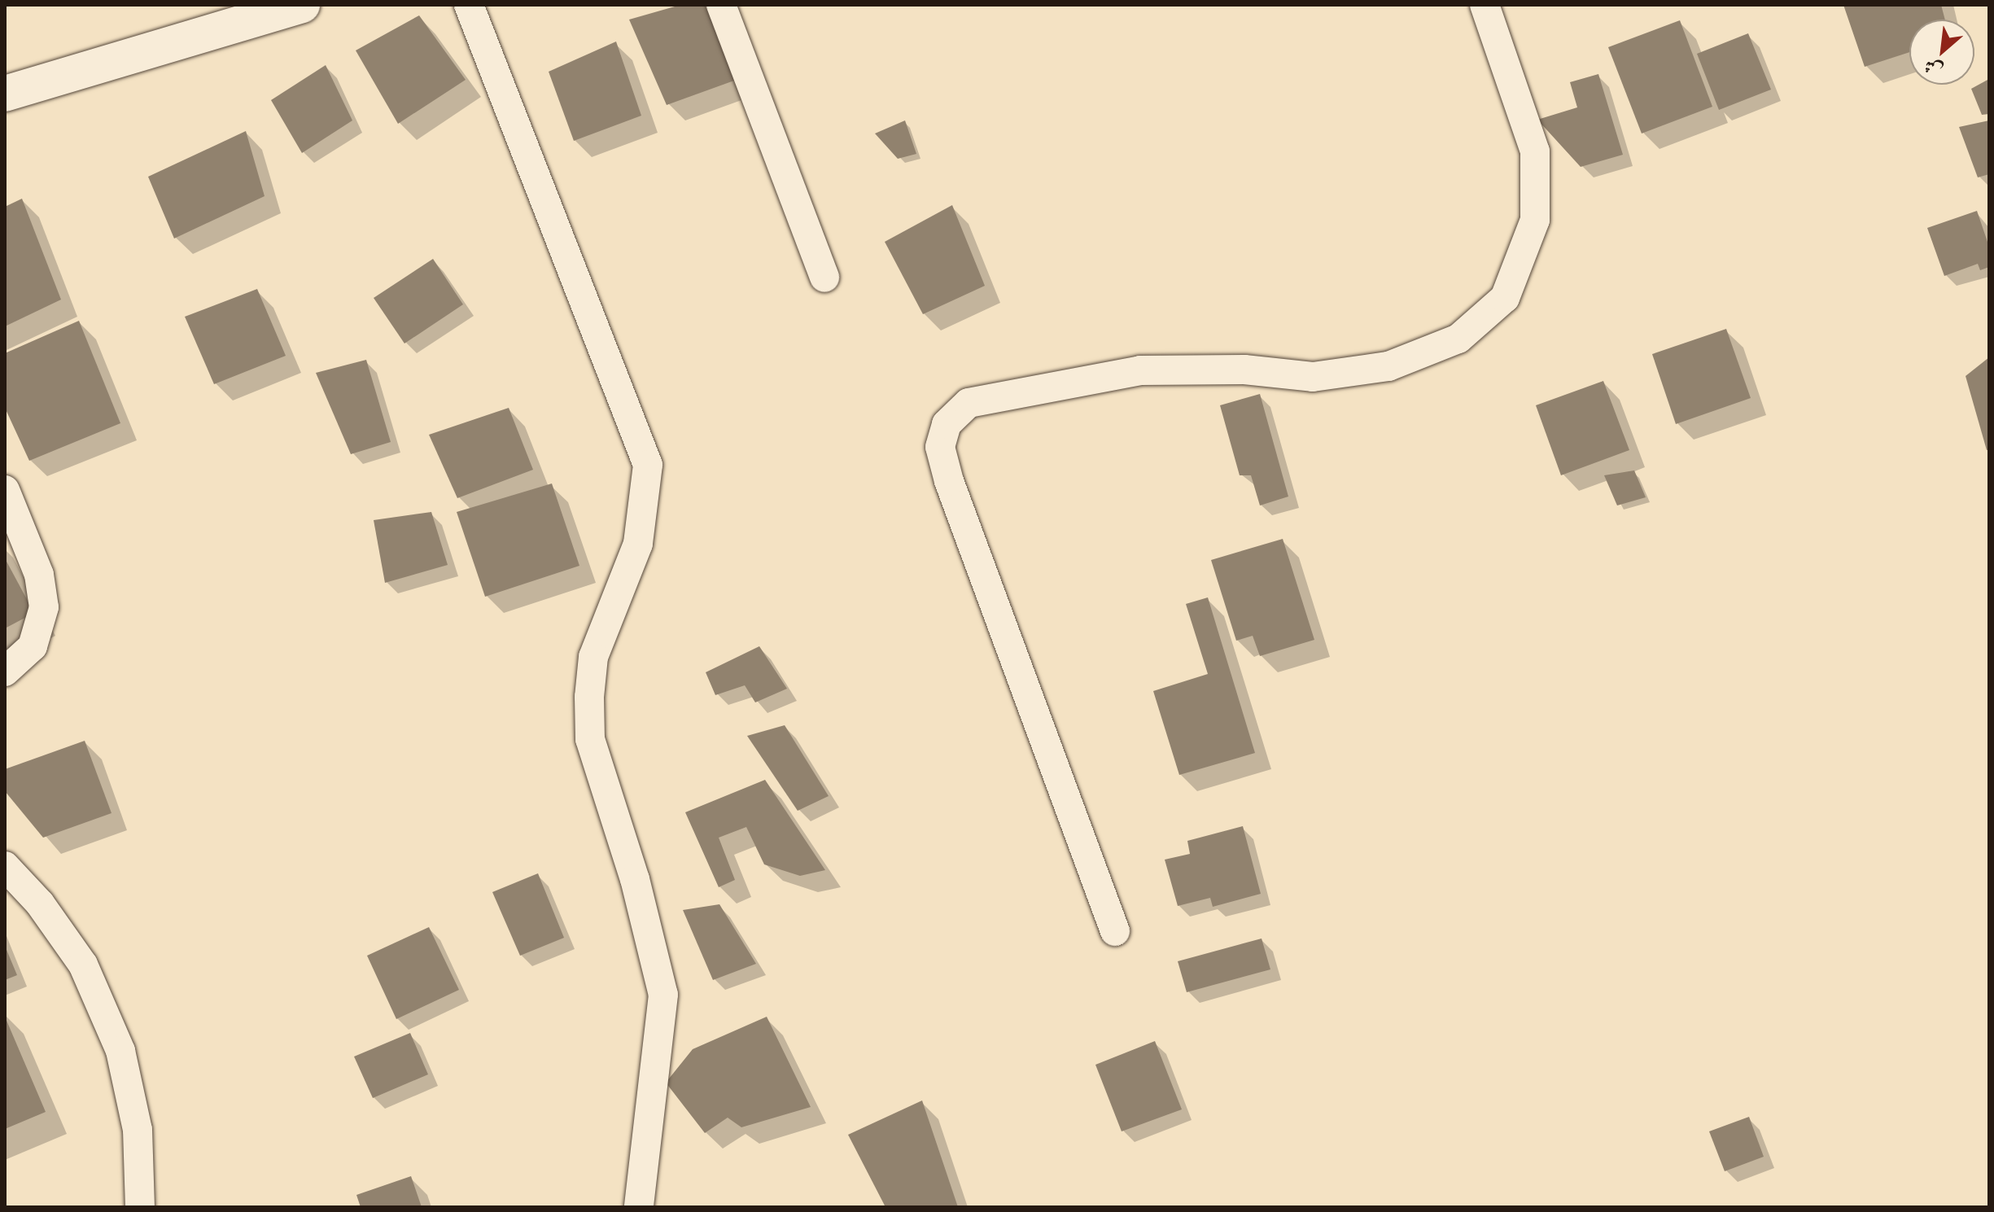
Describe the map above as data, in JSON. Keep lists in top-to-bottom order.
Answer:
{
  "north": "bottom left"
}
